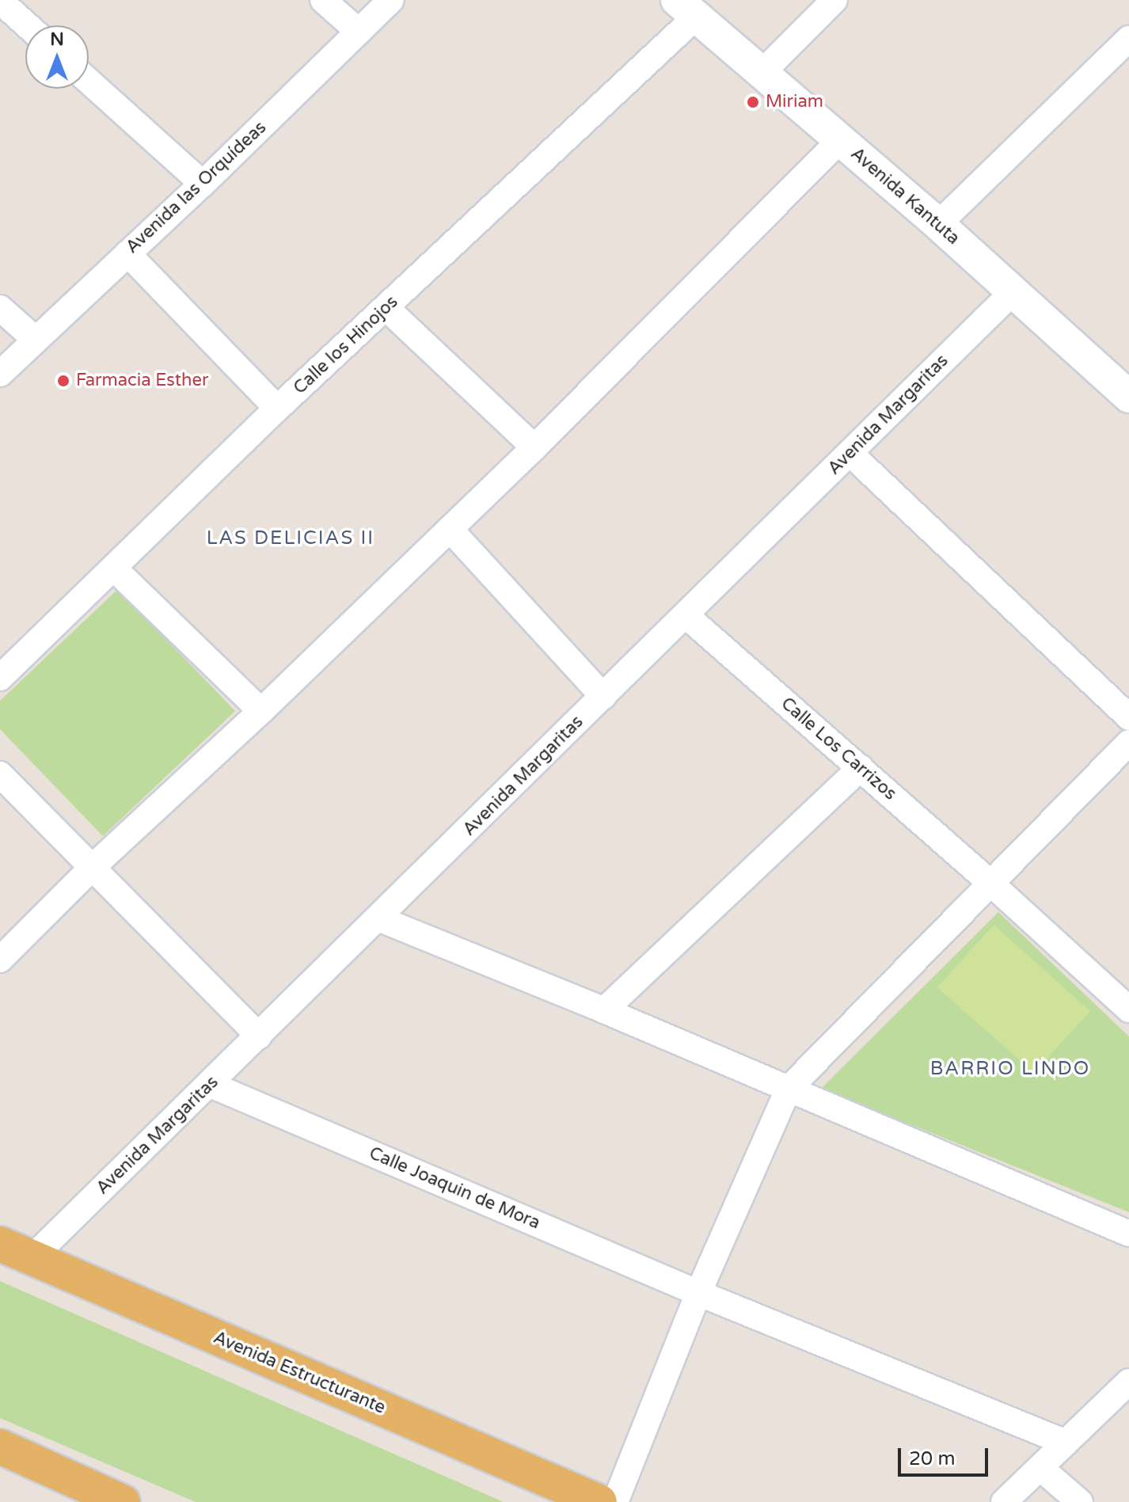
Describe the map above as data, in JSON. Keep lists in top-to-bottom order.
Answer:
{
  "streets": {
    "main road": ["Avenida Estructurante"],
    "street": [
      "Avenida las Orquídeas",
      "Avenida Kantuta",
      "Calle los Hinojos",
      "Avenida Margaritas",
      "Calle Los Carrizos",
      "Calle Joaquin de Mora"
    ]
  },
  "crossings": [
    ["Avenida Kantuta", "Calle los Hinojos"],
    ["Avenida Kantuta", "Avenida Margaritas"],
    ["Avenida Margaritas", "Calle Los Carrizos"],
    ["Avenida Margaritas", "Calle Joaquin de Mora"],
    ["Avenida Margaritas", "Avenida Estructurante"]
  ],
  "districts": ["LAS DELICIAS II", "BARRIO LINDO"],
  "places": ["Miriam", "Farmacia Esther"],
  "scale_bar": "20 m",
  "north": "top"
}
